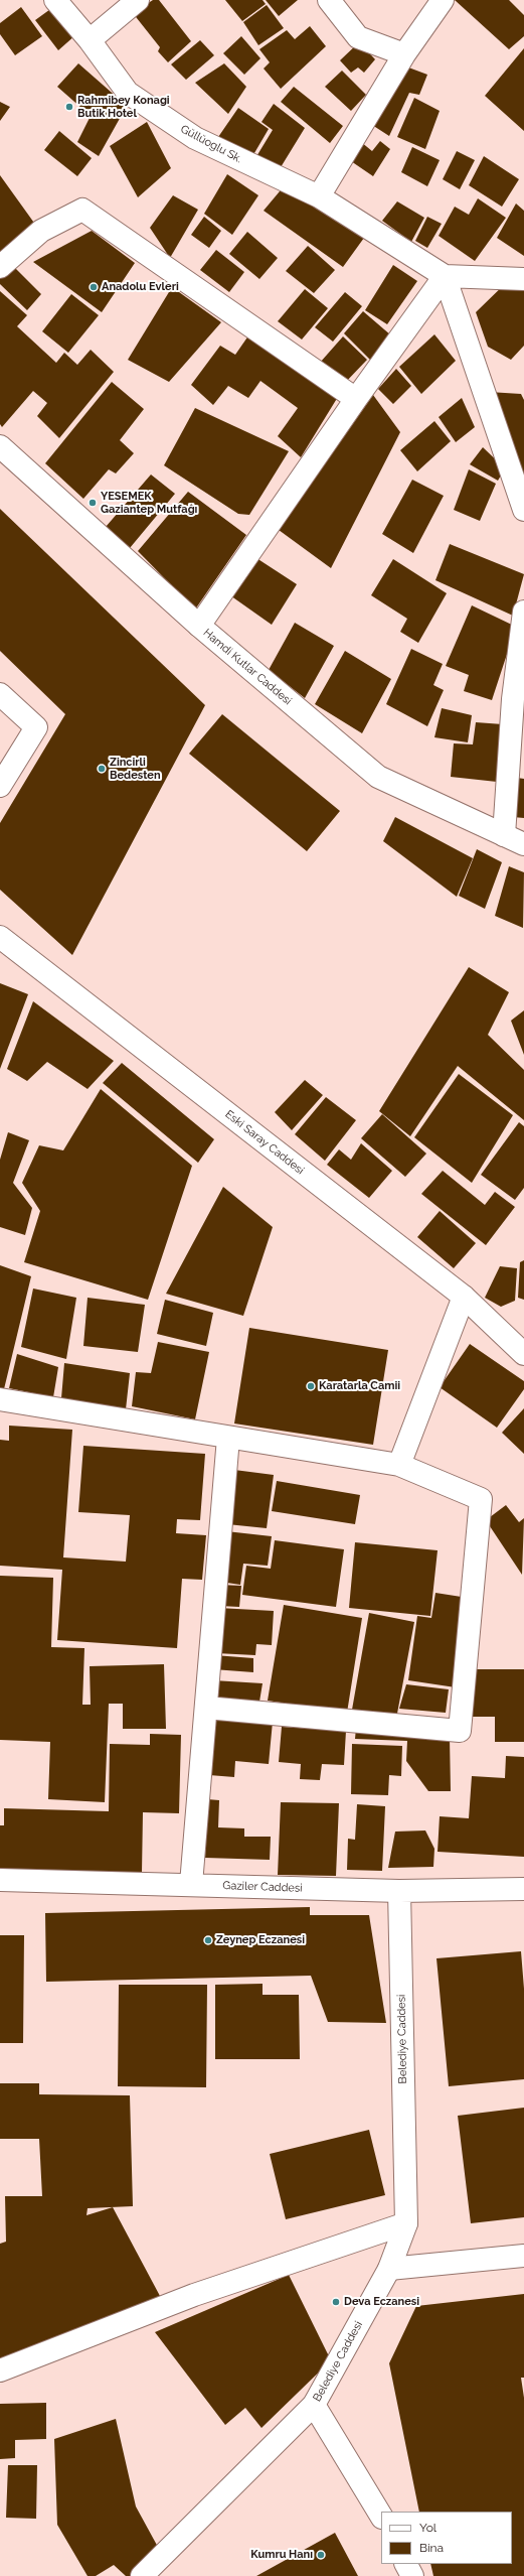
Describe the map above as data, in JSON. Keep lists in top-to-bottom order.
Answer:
{
  "streets": {
    "street": [
      "Güllüoglu Sk.",
      "Hamdi Kutlar Caddesi",
      "Eski Saray Caddesi",
      "Gaziler Caddesi",
      "Belediye Caddesi"
    ]
  },
  "crossings": [
    ["Gaziler Caddesi", "Belediye Caddesi"]
  ],
  "places": [
    "Rahmibey Konagi Butik Hotel",
    "Anadolu Evleri",
    "YESEMEK Gaziantep Mutfağı",
    "Zincirli Bedesten",
    "Karatarla Camii",
    "Zeynep Eczanesi",
    "Deva Eczanesi",
    "Kumru Hanı"
  ],
  "legend": ["Yol", "Bina"]
}
